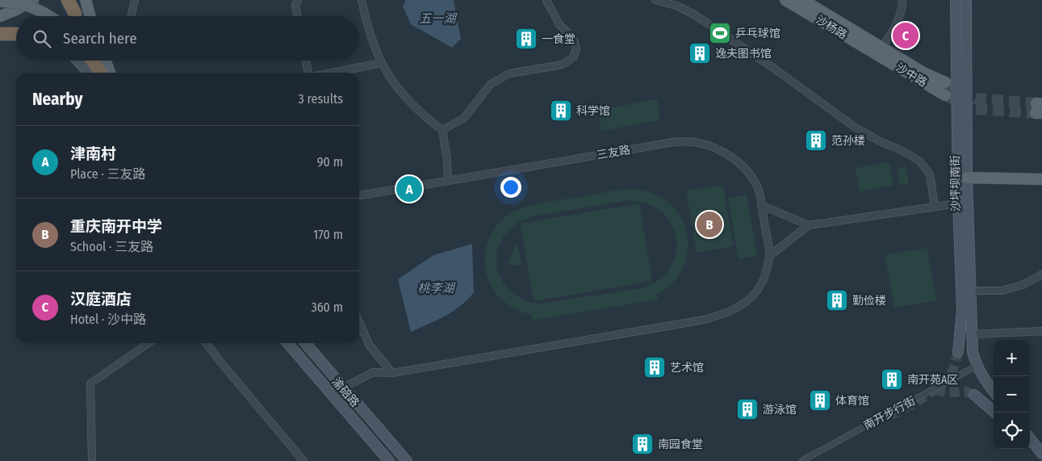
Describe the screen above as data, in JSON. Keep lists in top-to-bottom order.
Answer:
{
  "streets": {
    "main road": [
      "沙杨路",
      "沙中路",
      "沙坪坝南街",
      "渝碚路"
    ],
    "street": ["三友路", "南开步行街"]
  },
  "crossings": [
    ["沙杨路", "沙中路"],
    ["沙坪坝南街", "南开步行街"]
  ],
  "water": ["五一湖", "桃李湖"],
  "places": {
    "sports": ["乒乓球馆"],
    "building": [
      "一食堂",
      "逸夫图书馆",
      "科学馆",
      "范孙楼",
      "勤俭楼",
      "艺术馆",
      "南开苑A区",
      "体育馆",
      "游泳馆",
      "南园食堂"
    ]
  },
  "page": {
    "search": "Search here",
    "pins": ["C", "A", "B"],
    "heading": ["Nearby", "3 results"],
    "list": [
      {
        "mark": "A",
        "name": "津南村",
        "note": "Place · 三友路",
        "value": "90 m"
      },
      {
        "mark": "B",
        "name": "重庆南开中学",
        "note": "School · 三友路",
        "value": "170 m"
      },
      {
        "mark": "C",
        "name": "汉庭酒店",
        "note": "Hotel · 沙中路",
        "value": "360 m"
      }
    ],
    "map_buttons": ["+", "−"]
  }
}
